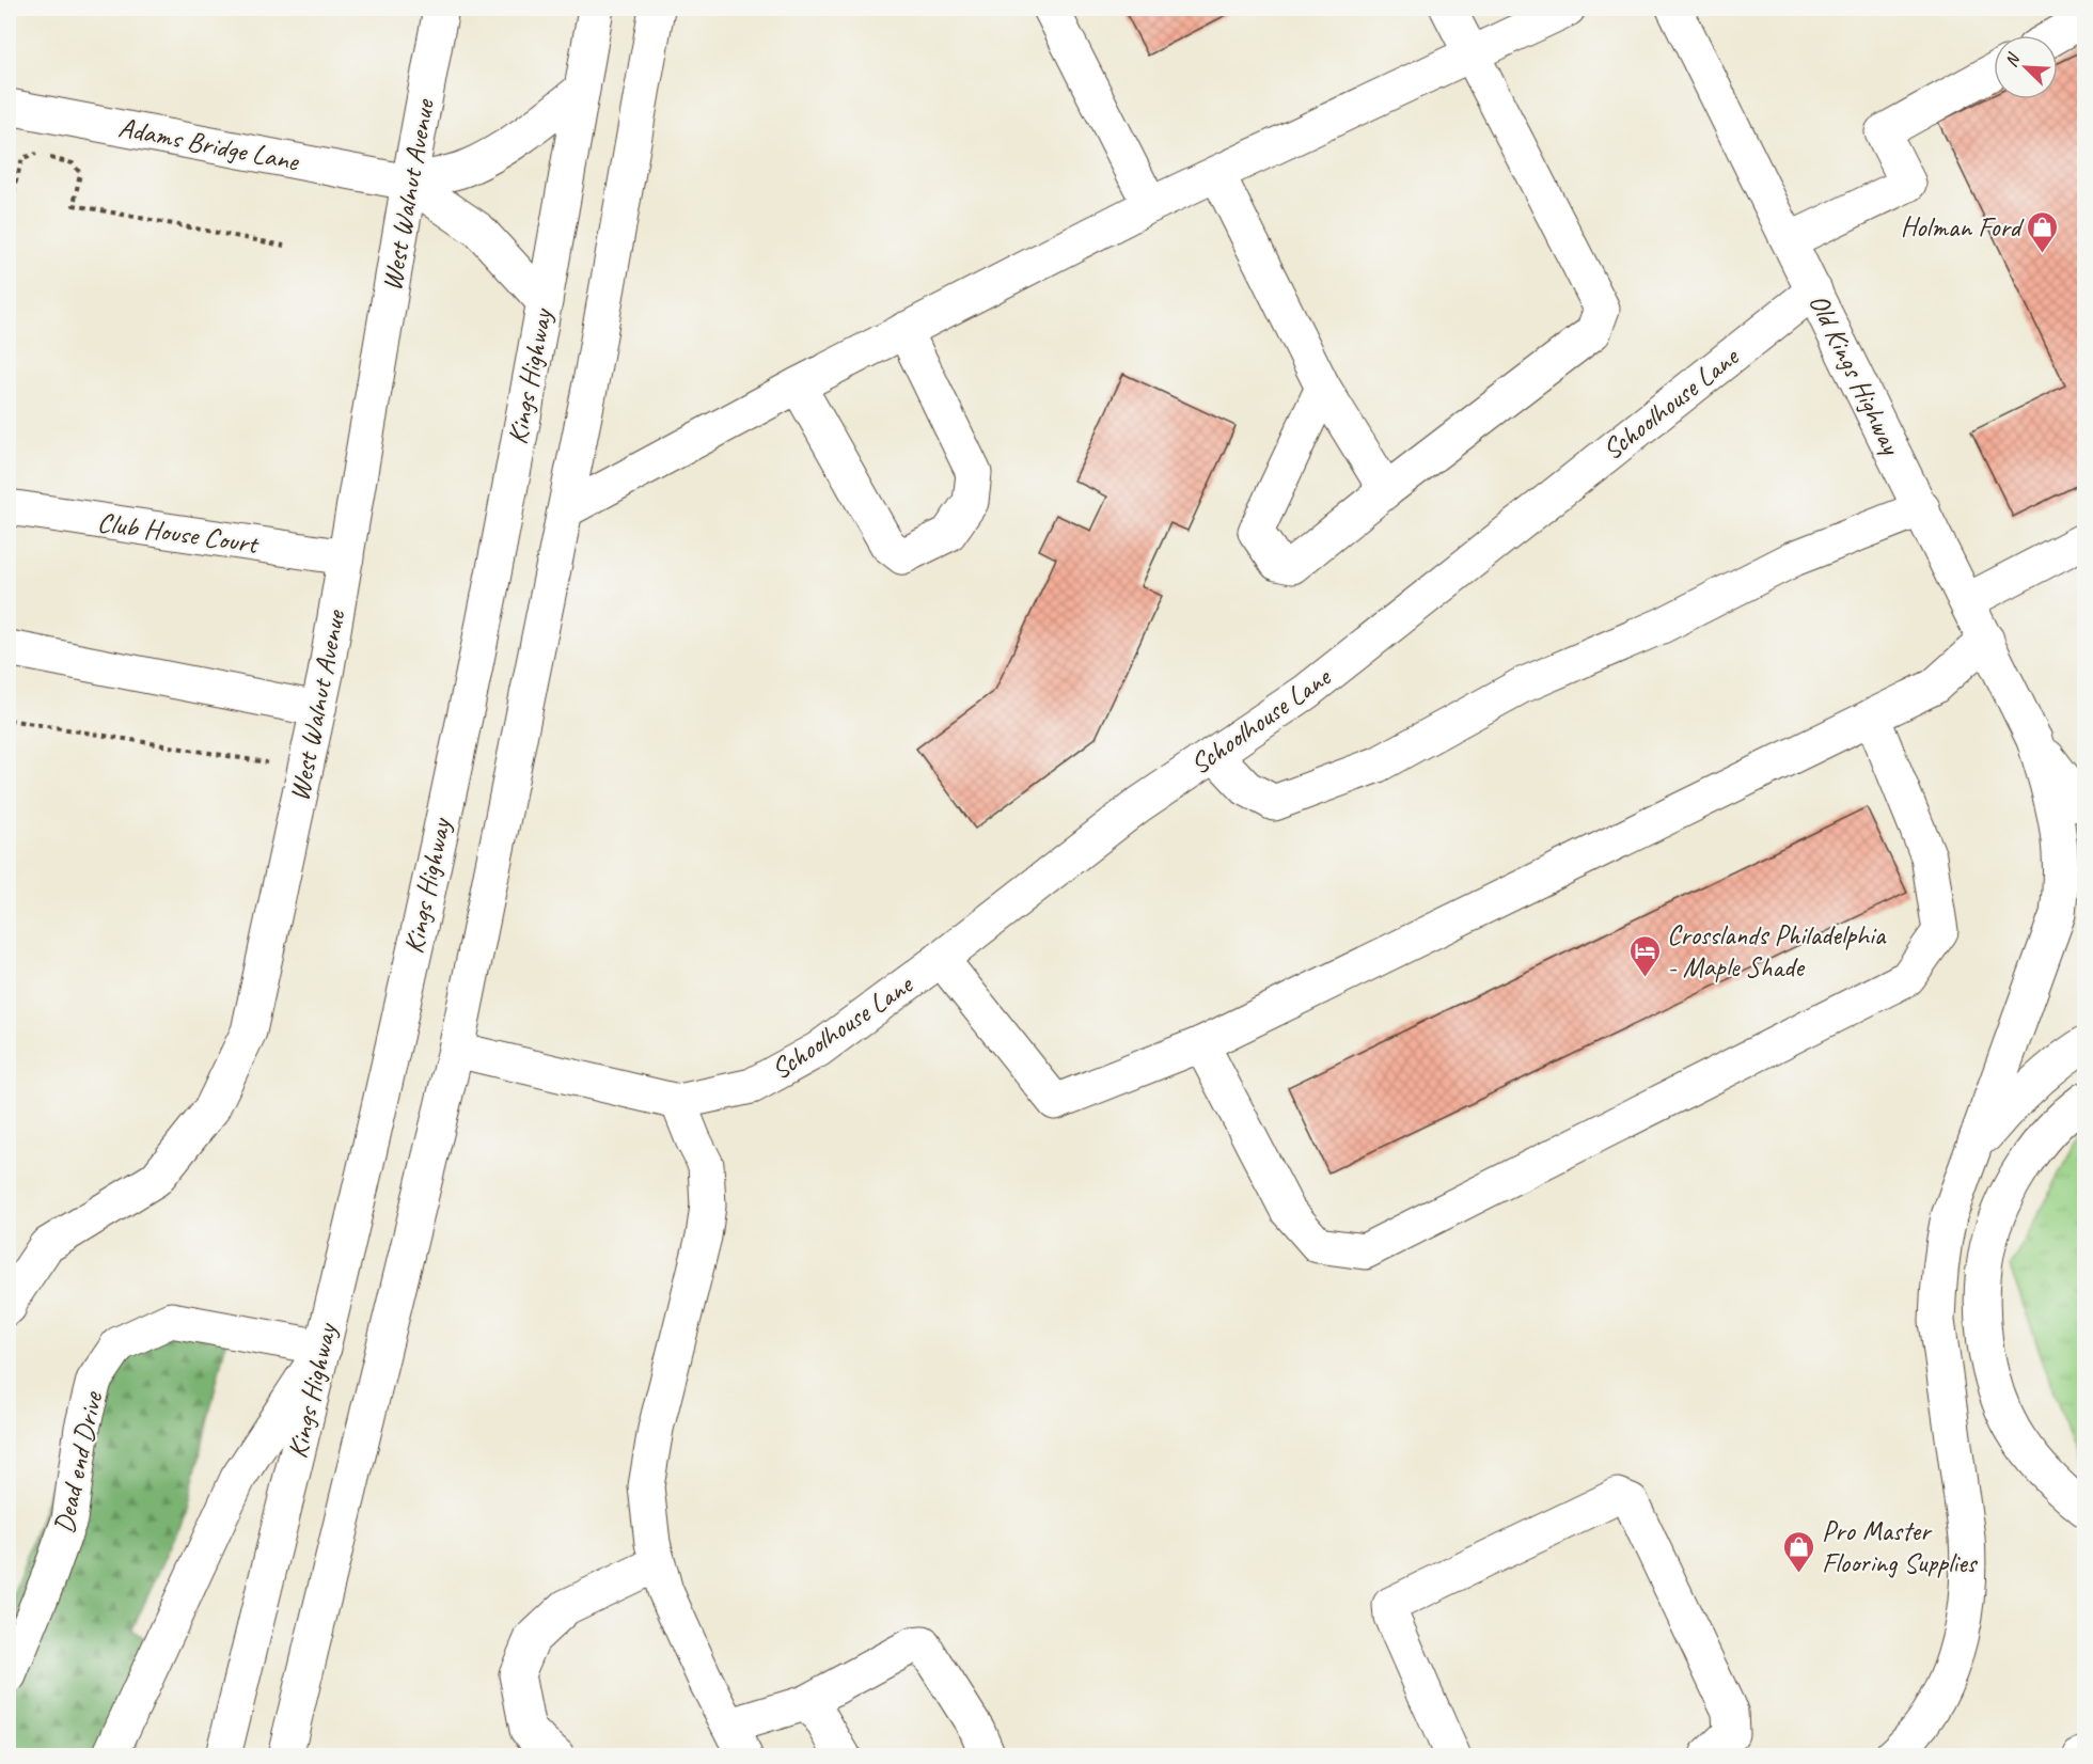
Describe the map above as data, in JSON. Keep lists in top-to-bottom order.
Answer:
{
  "streets": {
    "main road": [
      "Adams Bridge Lane",
      "West Walnut Avenue",
      "Old Kings Highway",
      "Kings Highway",
      "Schoolhouse Lane",
      "Club House Court",
      "Dead end Drive"
    ]
  },
  "crossings": [
    ["Adams Bridge Lane", "West Walnut Avenue"],
    ["Adams Bridge Lane", "Kings Highway"],
    ["West Walnut Avenue", "Club House Court"],
    ["Old Kings Highway", "Schoolhouse Lane"],
    ["Kings Highway", "Dead end Drive"]
  ],
  "places": {
    "shop": ["Holman Ford", "Pro Master Flooring Supplies"],
    "hotel": ["Crosslands Philadelphia - Maple Shade"]
  },
  "north": "top left"
}
